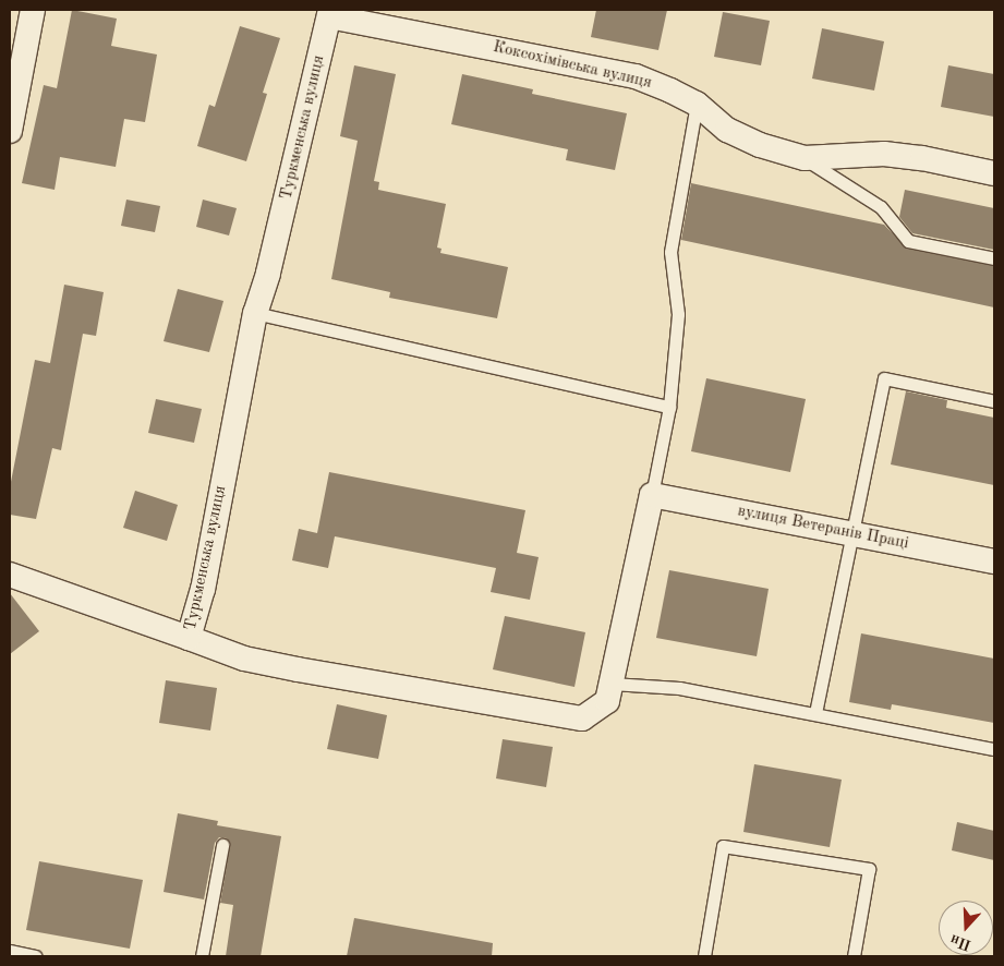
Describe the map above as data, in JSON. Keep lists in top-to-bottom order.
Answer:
{
  "streets": {
    "street": ["Коксохімівська вулиця", "Туркменська вулиця", "вулиця Ветеранів Праці"]
  },
  "crossings": [
    ["Коксохімівська вулиця", "Туркменська вулиця"],
    ["Туркменська вулиця", "вулиця Ветеранів Праці"]
  ],
  "north": "bottom"
}
